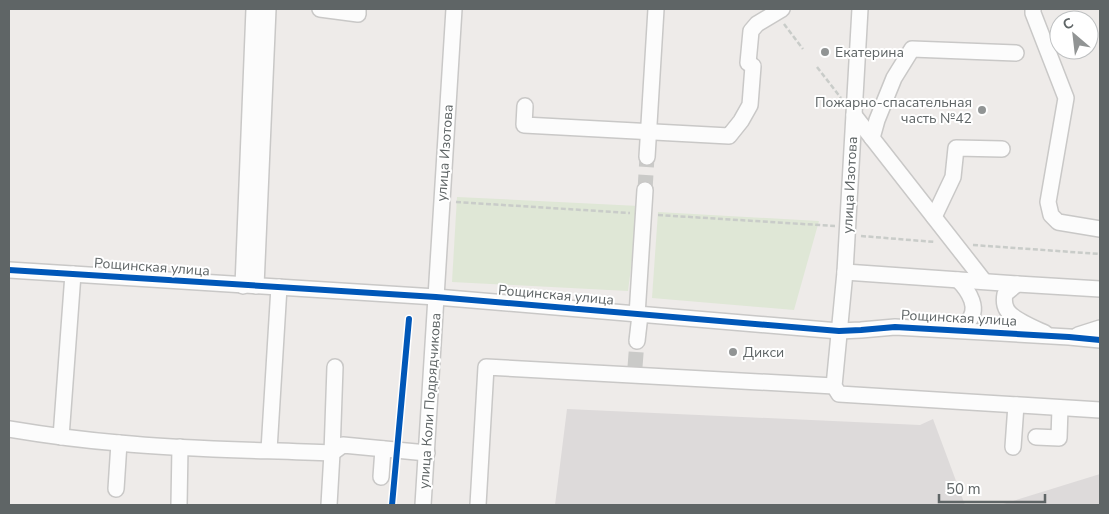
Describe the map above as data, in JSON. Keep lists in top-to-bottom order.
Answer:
{
  "streets": {
    "street": ["улица Изотова", "Рощинская улица", "улица Коли Подрядчикова"]
  },
  "crossings": [
    ["улица Изотова", "Рощинская улица"],
    ["улица Изотова", "улица Коли Подрядчикова"],
    ["Рощинская улица", "улица Коли Подрядчикова"]
  ],
  "places": ["Екатерина", "Пожарно-спасательная часть №42", "Дикси"],
  "scale_bar": "50 m",
  "north": "top left"
}
